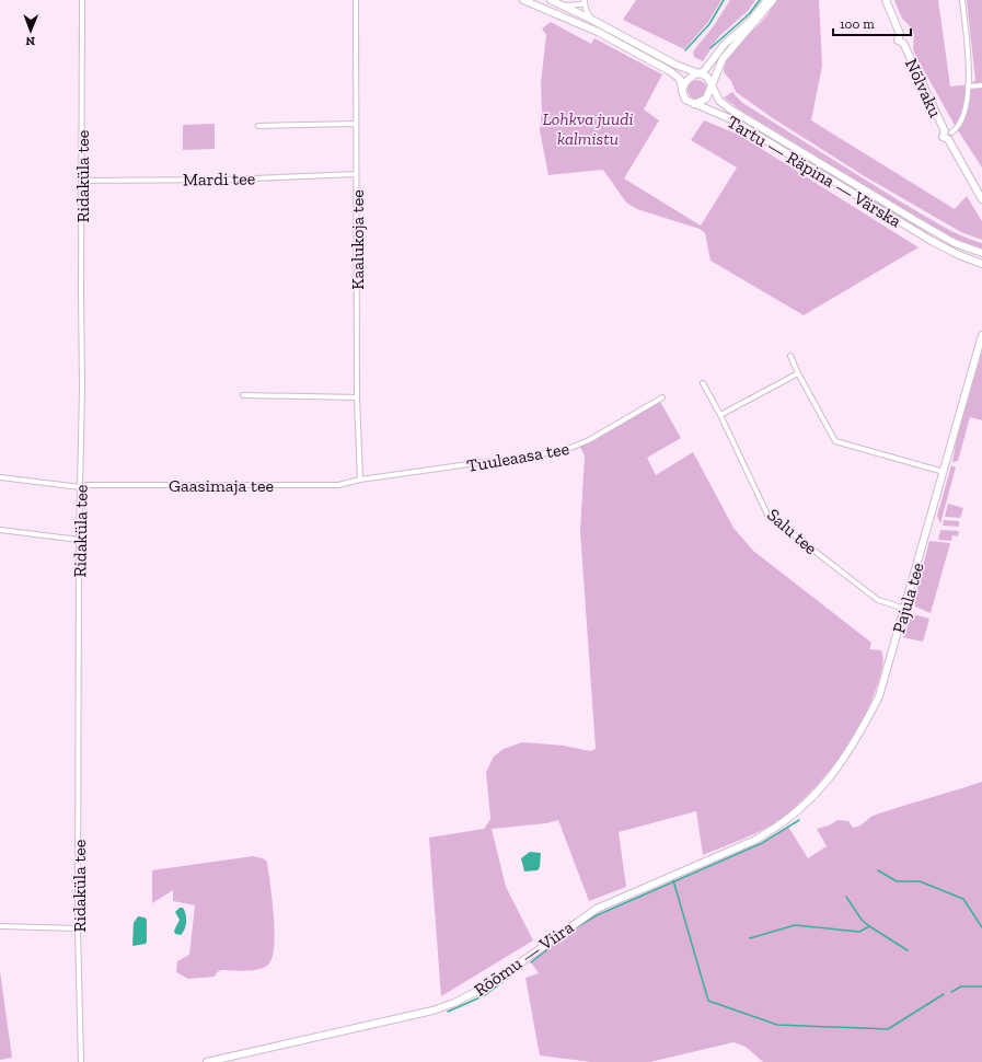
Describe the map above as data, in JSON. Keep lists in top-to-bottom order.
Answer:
{
  "streets": {
    "street": [
      "Nõlvaku",
      "Tartu — Räpina — Värska",
      "Ridaküla tee",
      "Mardi tee",
      "Kaalukoja tee",
      "Tuuleaasa tee",
      "Gaasimaja tee",
      "Salu tee",
      "Pajula tee",
      "Rõõmu — Viira"
    ]
  },
  "crossings": [
    ["Ridaküla tee", "Mardi tee"],
    ["Ridaküla tee", "Gaasimaja tee"],
    ["Mardi tee", "Kaalukoja tee"],
    ["Kaalukoja tee", "Tuuleaasa tee"],
    ["Kaalukoja tee", "Gaasimaja tee"],
    ["Tuuleaasa tee", "Gaasimaja tee"],
    ["Salu tee", "Pajula tee"],
    ["Pajula tee", "Rõõmu — Viira"]
  ],
  "parks": ["Lohkva juudi kalmistu"],
  "scale_bar": "100 m",
  "north": "bottom"
}
